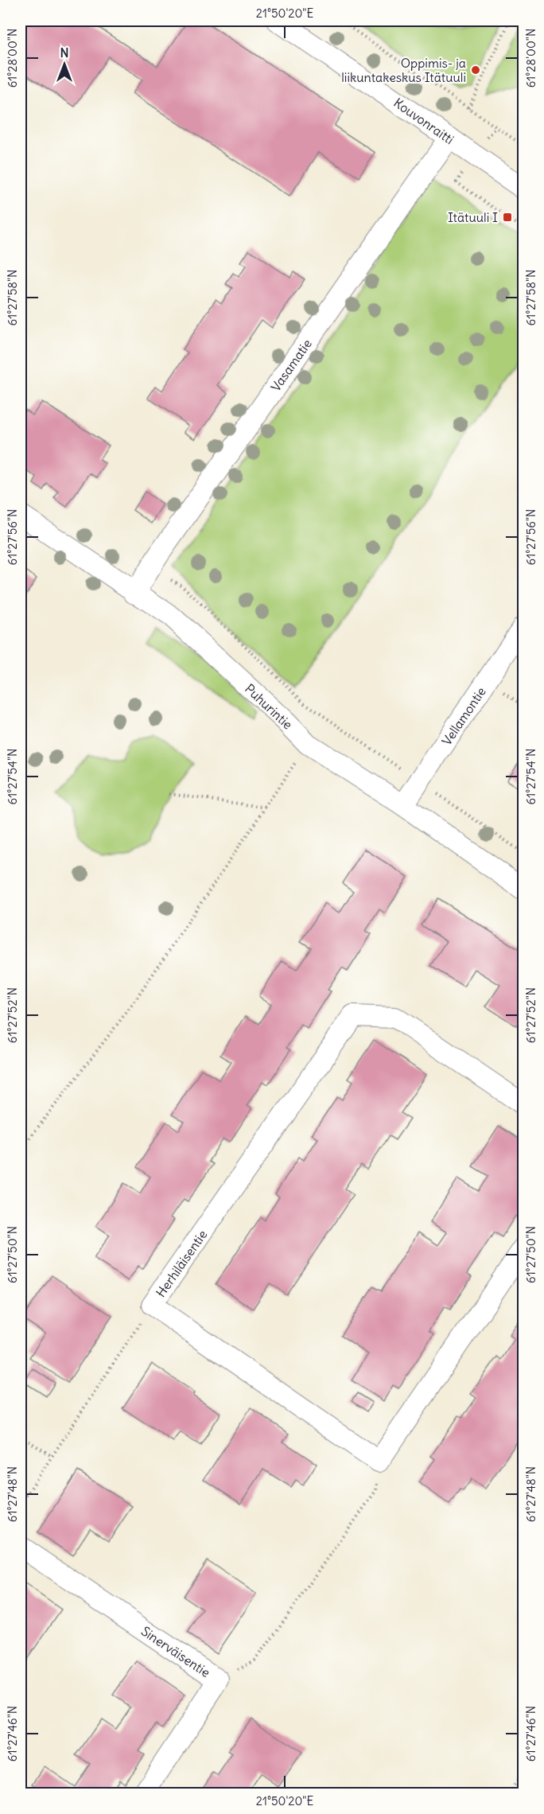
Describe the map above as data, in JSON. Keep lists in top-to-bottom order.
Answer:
{
  "streets": {
    "street": [
      "Kouvonraitti",
      "Vasamatie",
      "Puhurintie",
      "Vellamontie",
      "Herhiläisentie",
      "Sinerväisentie"
    ]
  },
  "crossings": [
    ["Kouvonraitti", "Vasamatie"],
    ["Vasamatie", "Puhurintie"],
    ["Puhurintie", "Vellamontie"]
  ],
  "places": {
    "other": ["Oppimis- ja liikuntakeskus Itätuuli"],
    "transit": ["Itätuuli I"]
  },
  "north": "top",
  "coordinates": [
    "21°50'20\"E",
    "61°28'00\"N",
    "61°27'58\"N",
    "61°27'56\"N",
    "61°27'54\"N",
    "61°27'52\"N",
    "61°27'50\"N",
    "61°27'48\"N",
    "61°27'46\"N"
  ]
}
